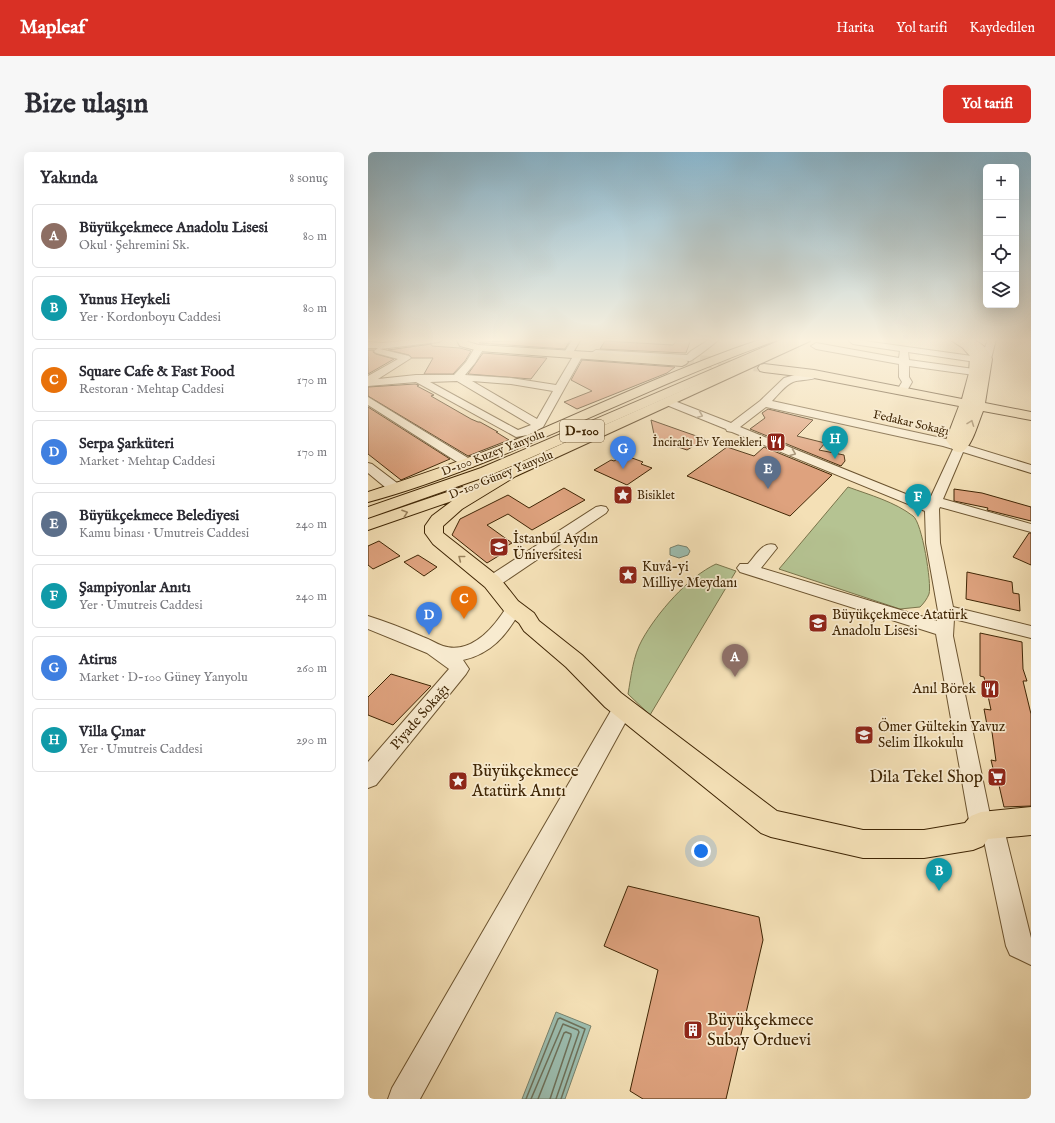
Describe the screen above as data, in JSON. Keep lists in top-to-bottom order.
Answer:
{
  "streets": {
    "highway": ["D-100"],
    "main road": ["D-100 Kuzey Yanyolu", "D-100 Güney Yanyolu"],
    "street": ["Fedakar Sokağı", "Piyade Sokağı"]
  },
  "one_way": ["D-100 Güney Yanyolu"],
  "places": {
    "restaurant": ["İnciraltı Ev Yemekleri", "Anıl Börek"],
    "place": ["Bisiklet", "Kuvâ-yi Milliye Meydanı", "Büyükçekmece Atatürk Anıtı"],
    "school or university": ["İstanbul Aydın Üniversitesi", "Büyükçekmece Atatürk Anadolu Lisesi", "Ömer Gültekin Yavuz Selim İlkokulu"],
    "supermarket": ["Dila Tekel Shop"],
    "building": ["Büyükçekmece Subay Orduevi"]
  },
  "page": {
    "header": "Mapleaf",
    "nav": ["Harita", "Yol tarifi", "Kaydedilen"],
    "buttons": "Yol tarifi",
    "title": "Bize ulaşın",
    "heading": ["Yakında", "8 sonuç"],
    "map_buttons": ["+", "−"],
    "list": [
      {
        "mark": "A",
        "name": "Büyükçekmece Anadolu Lisesi",
        "note": "Okul · Şehremini Sk.",
        "value": "80 m"
      },
      {
        "mark": "B",
        "name": "Yunus Heykeli",
        "note": "Yer · Kordonboyu Caddesi",
        "value": "80 m"
      },
      {
        "mark": "C",
        "name": "Square Cafe & Fast Food",
        "note": "Restoran · Mehtap Caddesi",
        "value": "170 m"
      },
      {
        "mark": "D",
        "name": "Serpa Şarküteri",
        "note": "Market · Mehtap Caddesi",
        "value": "170 m"
      },
      {
        "mark": "E",
        "name": "Büyükçekmece Belediyesi",
        "note": "Kamu binası · Umutreis Caddesi",
        "value": "240 m"
      },
      {
        "mark": "F",
        "name": "Şampiyonlar Anıtı",
        "note": "Yer · Umutreis Caddesi",
        "value": "240 m"
      },
      {
        "mark": "G",
        "name": "Atirus",
        "note": "Market · D-100 Güney Yanyolu",
        "value": "260 m"
      },
      {
        "mark": "H",
        "name": "Villa Çınar",
        "note": "Yer · Umutreis Caddesi",
        "value": "290 m"
      }
    ],
    "pins": [
      "H",
      "G",
      "E",
      "F",
      "C",
      "D",
      "A",
      "B"
    ]
  }
}
